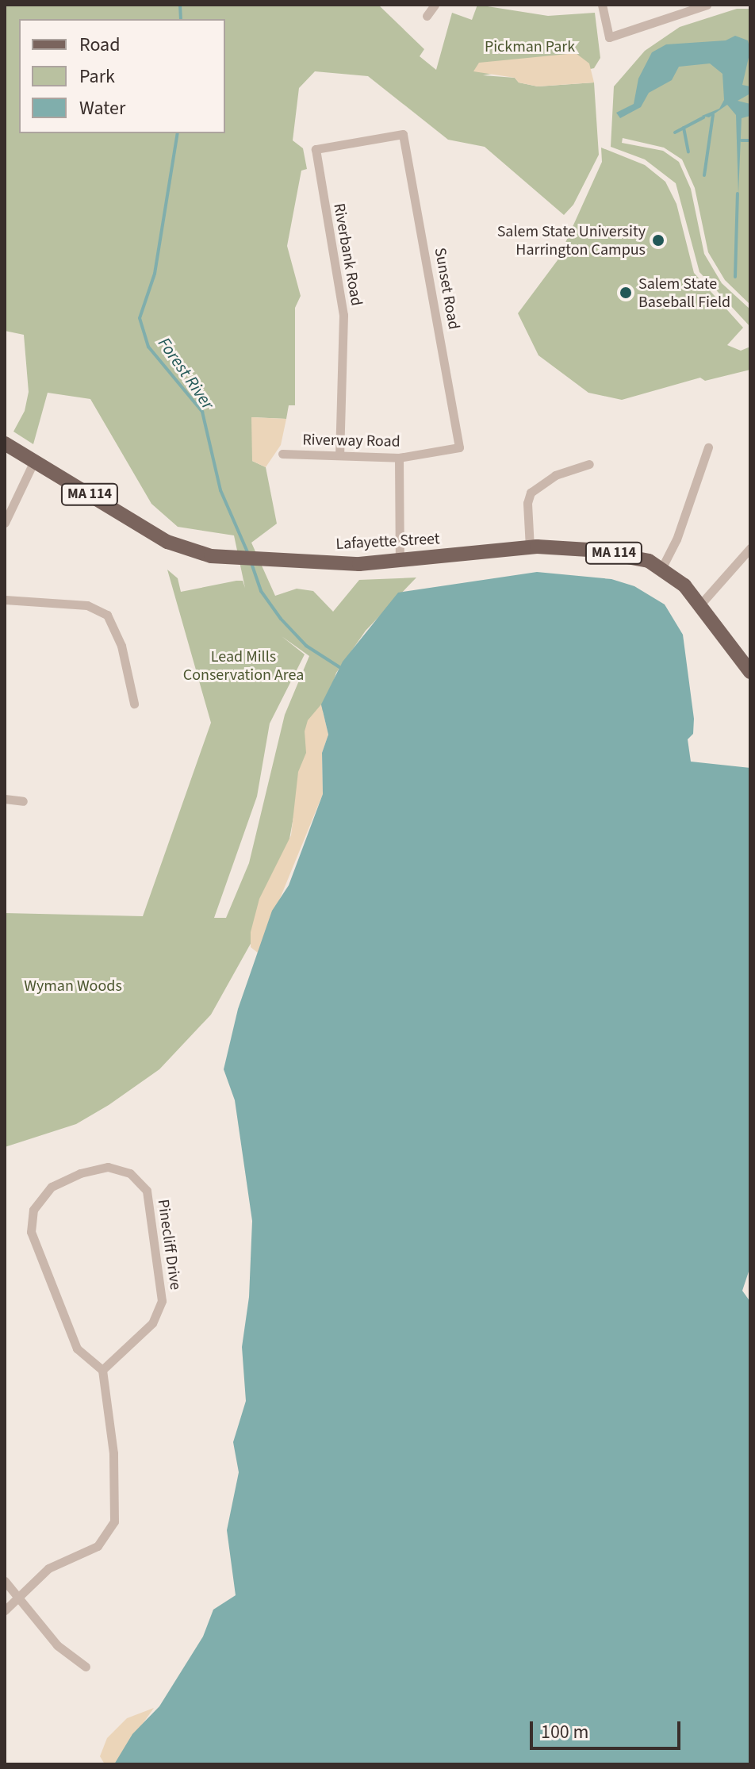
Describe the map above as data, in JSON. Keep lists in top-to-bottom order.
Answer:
{
  "streets": {
    "main road": ["MA 114", "Lafayette Street"],
    "street": [
      "Riverbank Road",
      "Sunset Road",
      "Riverway Road",
      "Pinecliff Drive"
    ]
  },
  "crossings": [
    ["Riverbank Road", "Sunset Road"],
    ["Riverbank Road", "Riverway Road"],
    ["Sunset Road", "Riverway Road"]
  ],
  "water": ["Forest River"],
  "parks": ["Pickman Park", "Lead Mills Conservation Area", "Wyman Woods"],
  "places": ["Salem State University Harrington Campus", "Salem State Baseball Field"],
  "legend": ["Road", "Park", "Water"],
  "scale_bar": "100 m"
}
